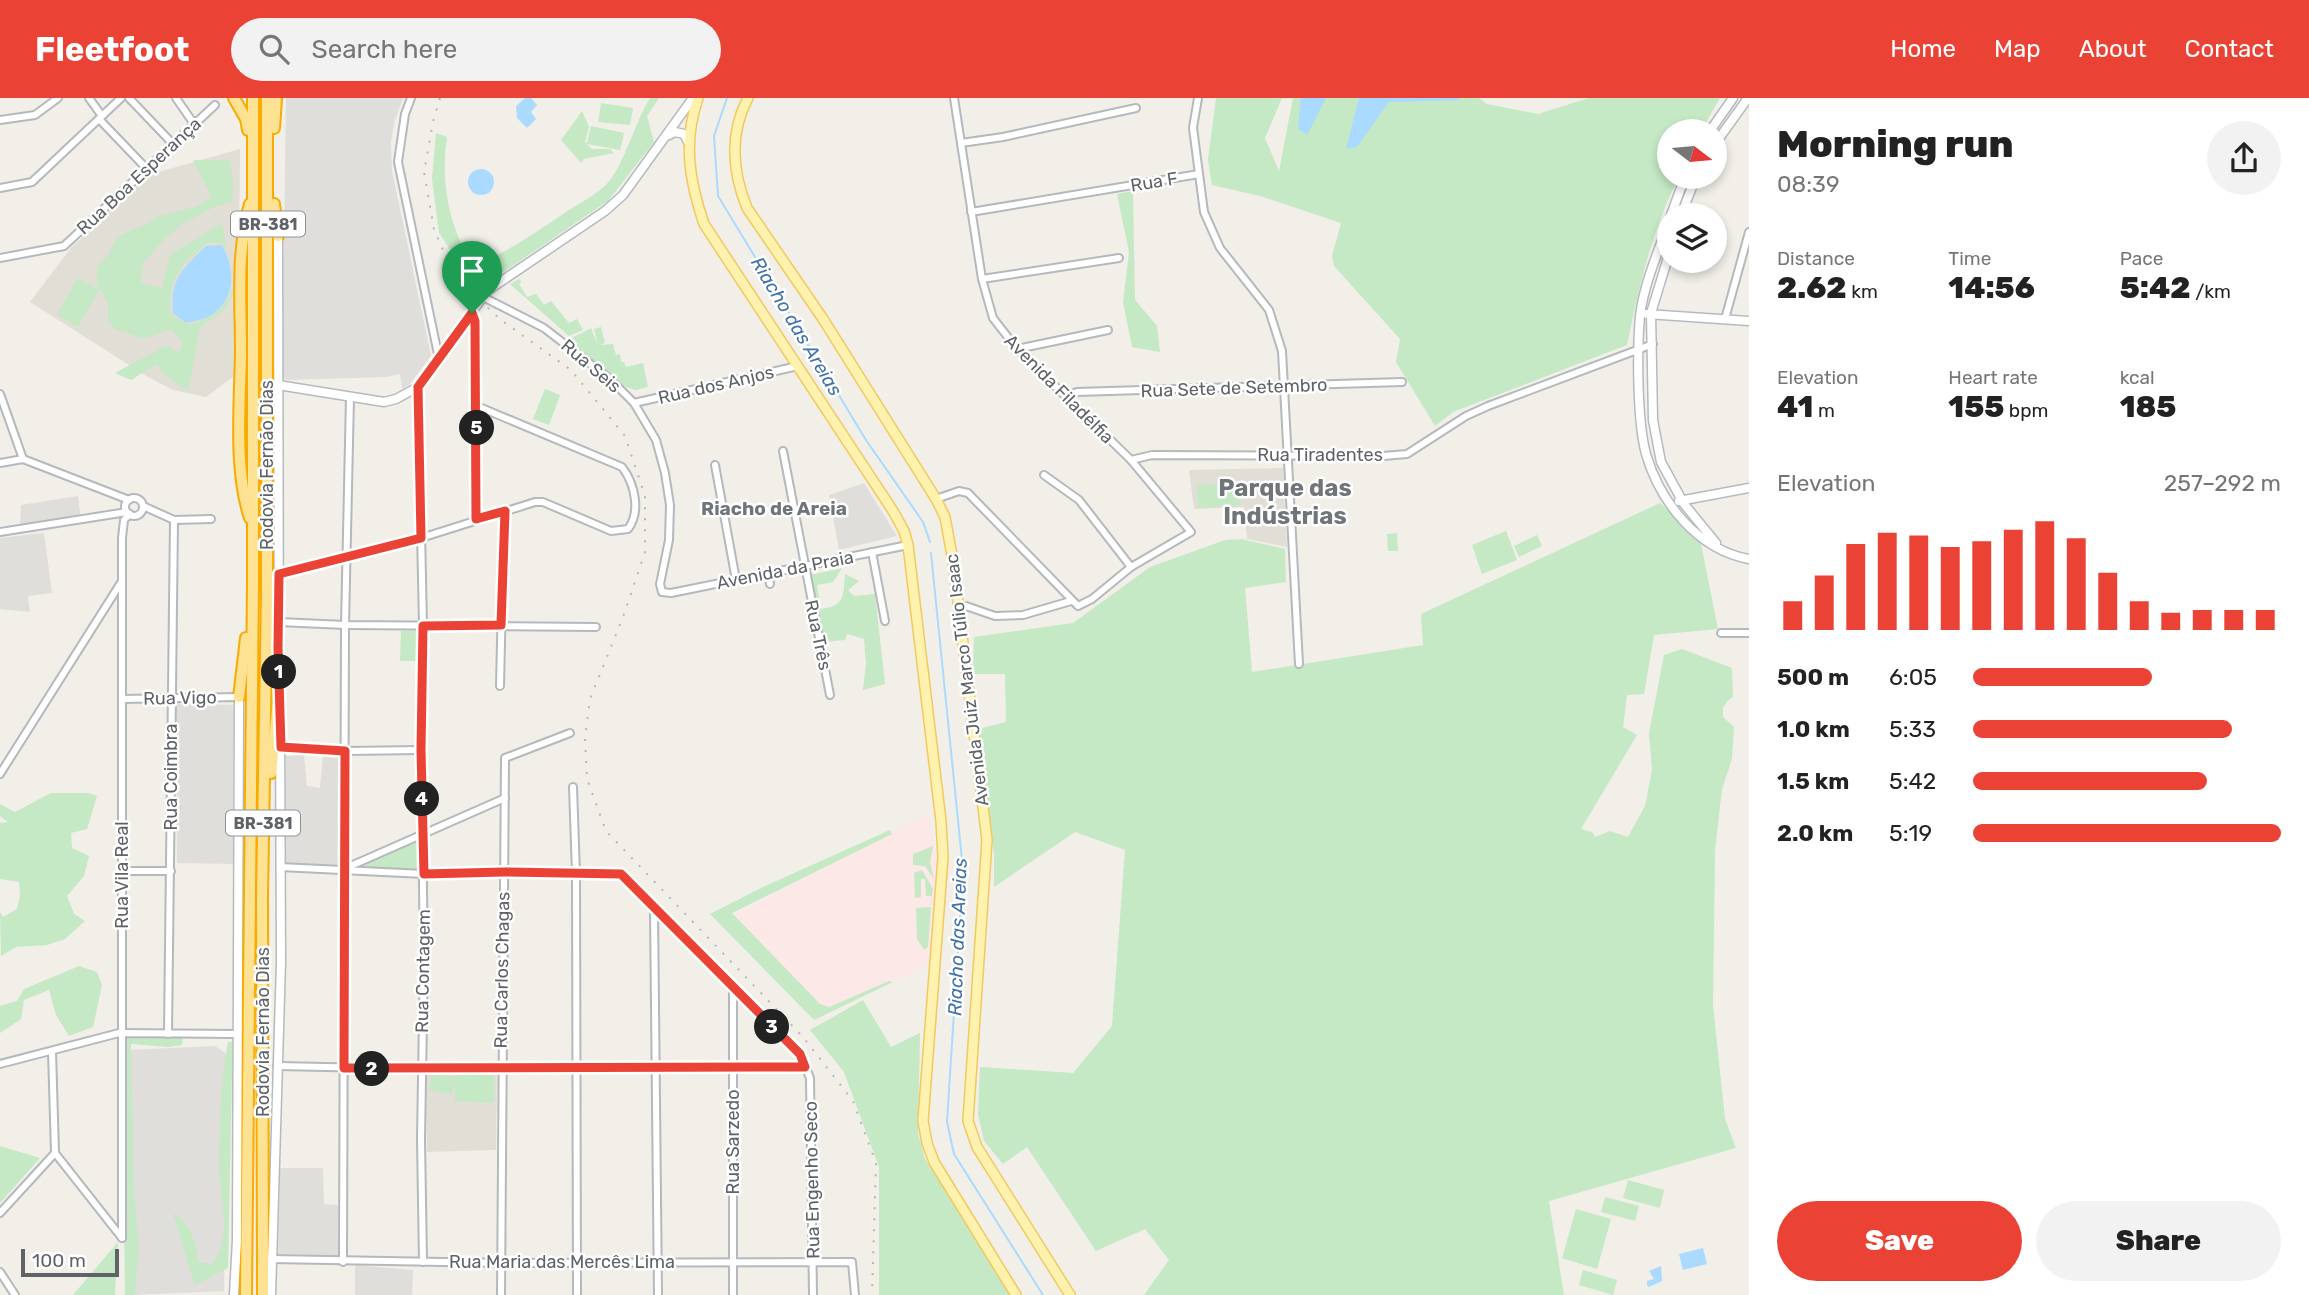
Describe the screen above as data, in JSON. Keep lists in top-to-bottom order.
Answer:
{
  "streets": {
    "highway": ["BR-381", "Rodovia Fernão Dias"],
    "main road": ["Avenida Juiz Marco Túlio Isaac"],
    "street": [
      "Rua Boa Esperança",
      "Rua F",
      "Rua Seis",
      "Rua dos Anjos",
      "Rua Sete de Setembro",
      "Avenida Filadélfia",
      "Rua Tiradentes",
      "Avenida da Praia",
      "Rua Três",
      "Rua Vigo",
      "Rua Coimbra",
      "Rua Vila Real",
      "Rua Carlos Chagas",
      "Rua Contagem",
      "Rua Sarzedo",
      "Rua Engenho Seco",
      "Rua Maria das Mercês Lima"
    ]
  },
  "crossings": [
    ["Rua F", "Avenida Filadélfia"],
    ["BR-381", "Rodovia Fernão Dias"],
    ["BR-381", "Rua Vigo"],
    ["Rua Seis", "Rua dos Anjos"],
    ["Rua Seis", "Avenida da Praia"],
    ["Rua Sete de Setembro", "Avenida Filadélfia"],
    ["Avenida Filadélfia", "Rua Tiradentes"],
    ["Rodovia Fernão Dias", "Rua Vigo"],
    ["Rodovia Fernão Dias", "Rua Maria das Mercês Lima"],
    ["Avenida da Praia", "Rua Três"],
    ["Rua Vigo", "Rua Coimbra"],
    ["Rua Vigo", "Rua Vila Real"],
    ["Rua Carlos Chagas", "Rua Maria das Mercês Lima"],
    ["Rua Contagem", "Rua Maria das Mercês Lima"],
    ["Rua Sarzedo", "Rua Maria das Mercês Lima"],
    ["Rua Engenho Seco", "Rua Maria das Mercês Lima"]
  ],
  "districts": ["Parque das Indústrias", "Riacho de Areia"],
  "water": ["Riacho das Areias"],
  "scale_bar": "100 m",
  "north": "right",
  "page": {
    "header": "Fleetfoot",
    "search": "Search here",
    "nav": [
      "Home",
      "Map",
      "About",
      "Contact"
    ],
    "heading": ["Morning run", "08:39"],
    "stats": [
      ["Distance", "2.62 km"],
      ["Time", "14:56"],
      ["Pace", "5:42 /km"],
      ["Elevation", "41 m"],
      ["Heart rate", "155 bpm"],
      ["kcal", "185"]
    ],
    "pins": [
      "5",
      "1",
      "4",
      "3",
      "2"
    ],
    "chart": ["Elevation", "257–292 m"],
    "list": [
      {
        "name": "500 m",
        "note": "6:05"
      },
      {
        "name": "1.0 km",
        "note": "5:33"
      },
      {
        "name": "1.5 km",
        "note": "5:42"
      },
      {
        "name": "2.0 km",
        "note": "5:19"
      }
    ],
    "buttons": ["Save", "Share"],
    "scale": "100 m"
  }
}
